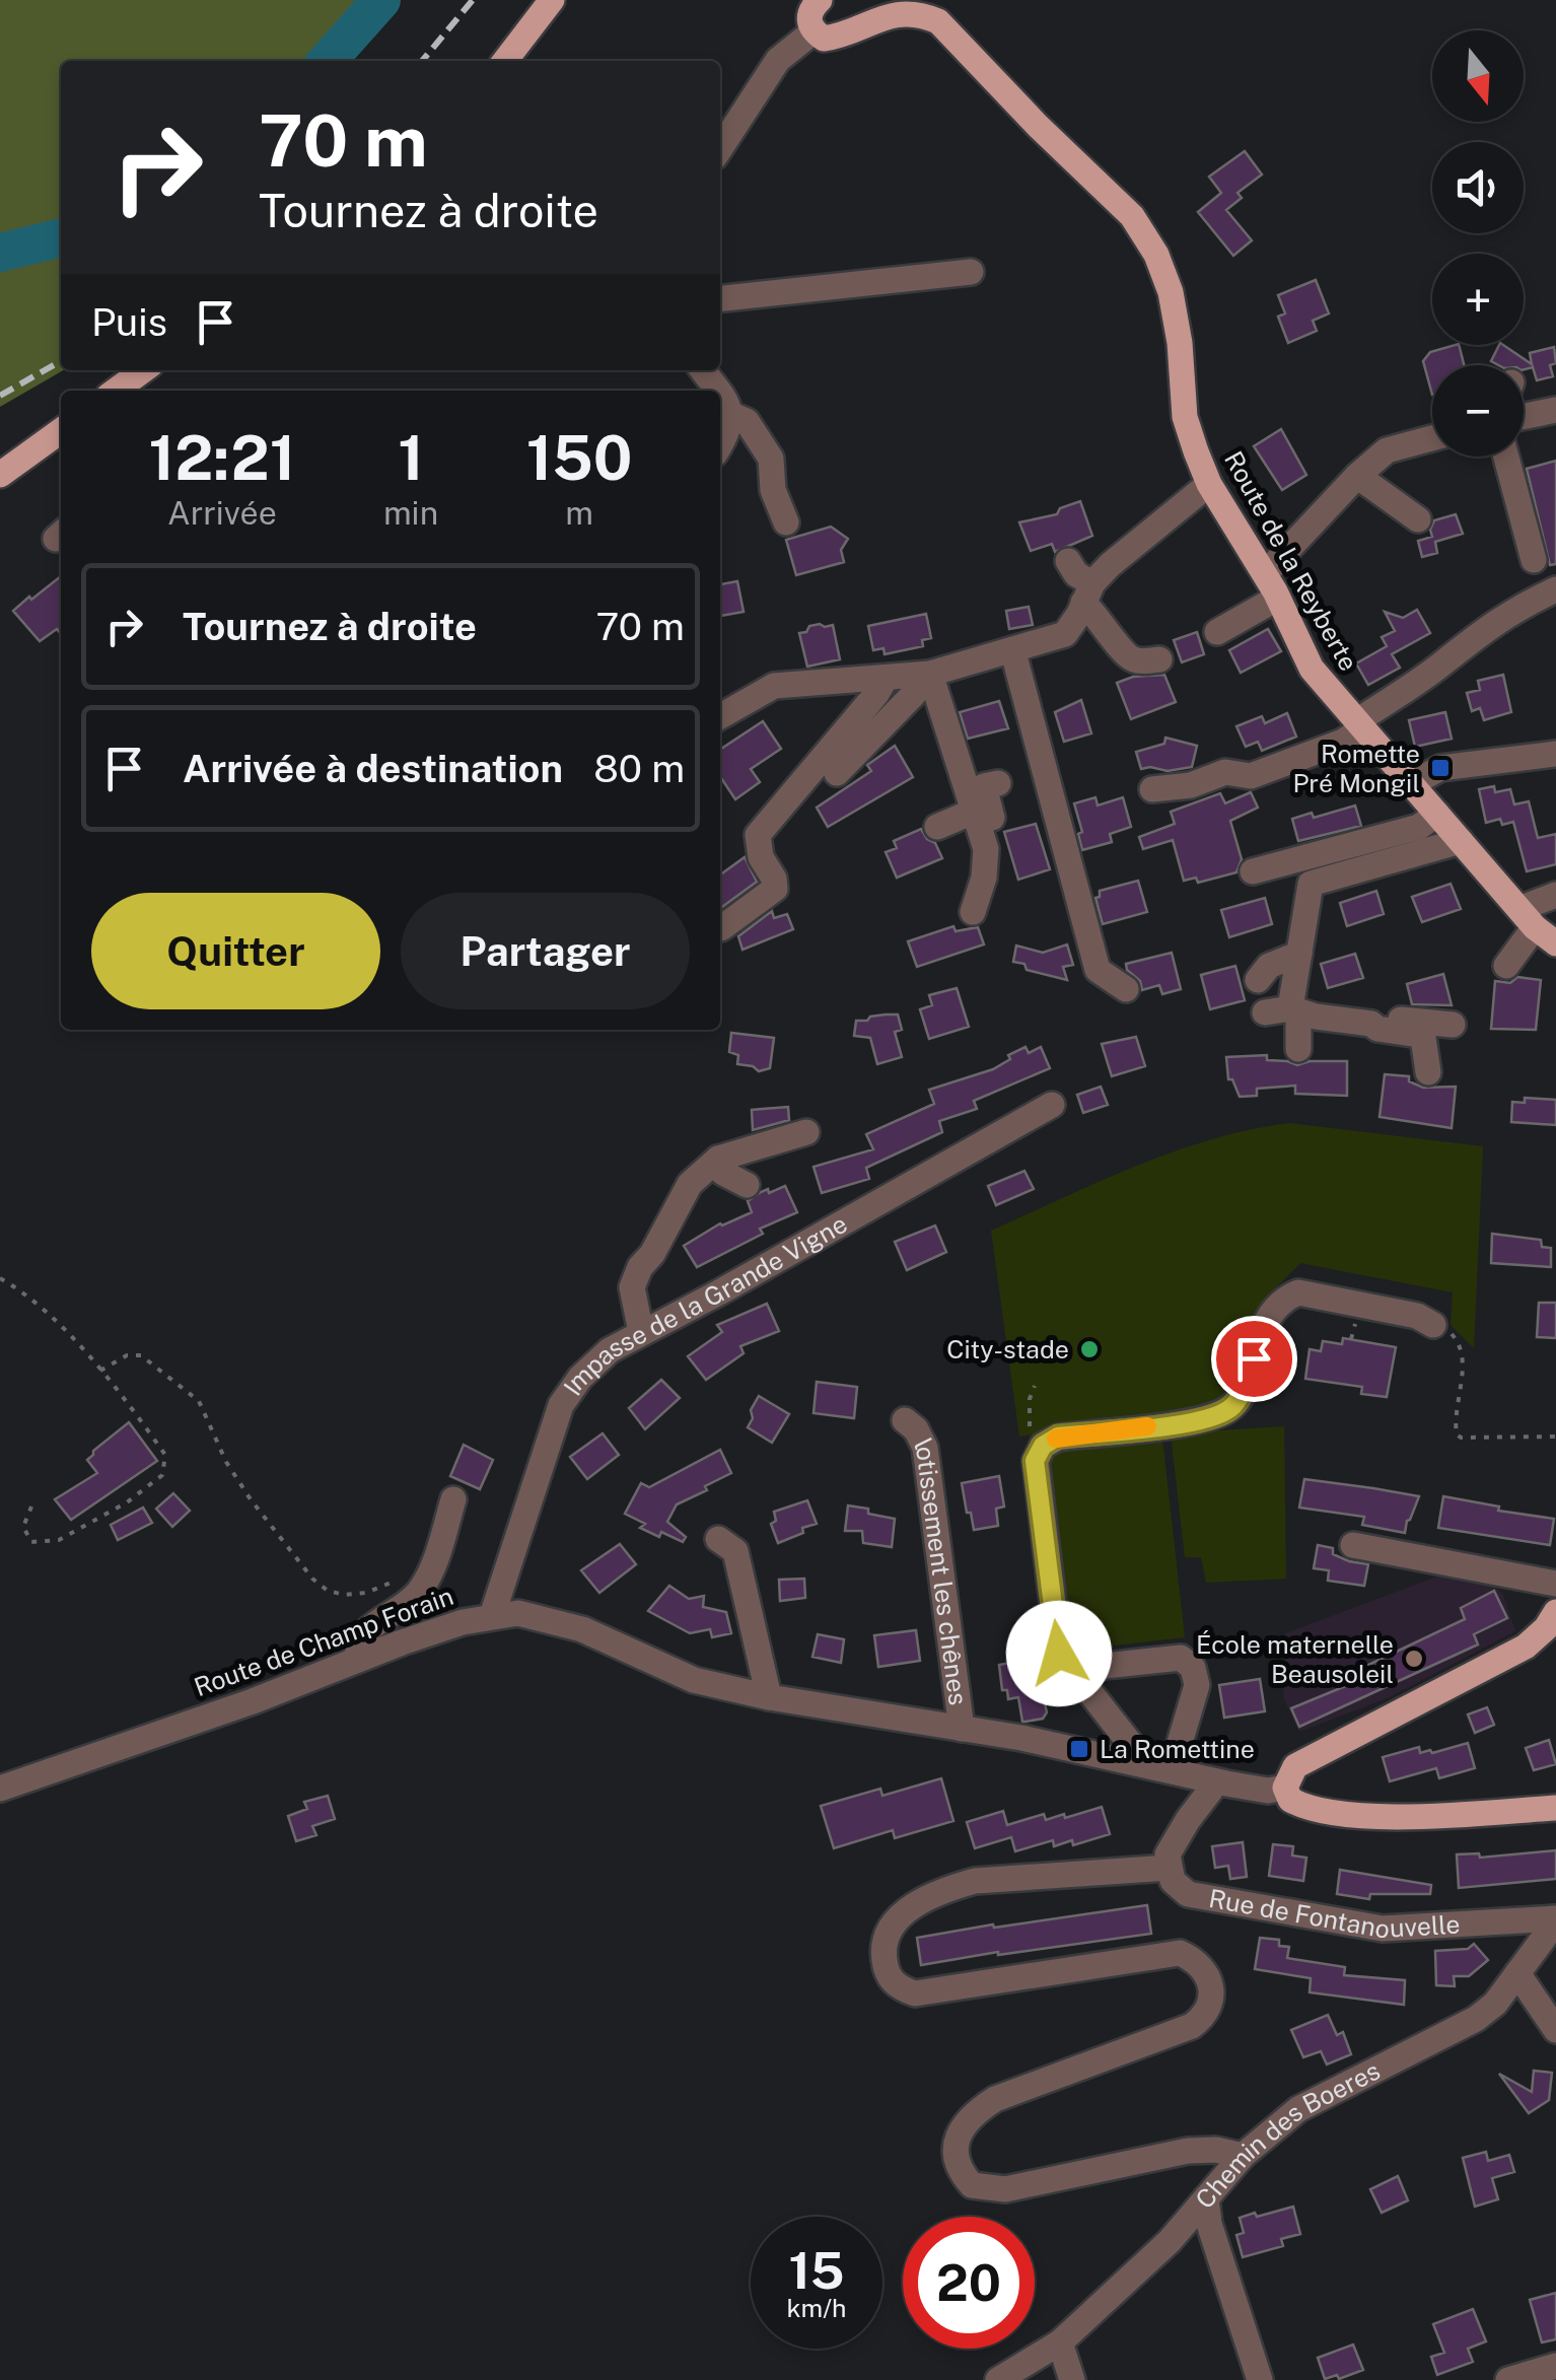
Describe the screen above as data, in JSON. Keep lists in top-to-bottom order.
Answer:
{
  "streets": {
    "main road": ["Route de la Reyberte", "Route de Champ Forain"],
    "street": [
      "Impasse de la Grande Vigne",
      "lotissement les chênes",
      "Rue de Fontanouvelle",
      "Chemin des Boeres"
    ]
  },
  "crossings": [
    ["Impasse de la Grande Vigne", "Route de Champ Forain"],
    ["lotissement les chênes", "Route de Champ Forain"],
    ["Rue de Fontanouvelle", "Chemin des Boeres"]
  ],
  "places": {
    "transit": ["Romette Pré Mongil", "La Romettine"],
    "other": ["City-stade", "École maternelle Beausoleil"]
  },
  "north": "bottom",
  "page": {
    "map_buttons": ["+", "−"],
    "turn": ["70 m", "Tournez à droite"],
    "then": "Puis",
    "eta": [
      "12:21",
      "Arrivée",
      "1",
      "min",
      "150",
      "m"
    ],
    "list": [
      {
        "name": "Tournez à droite",
        "value": "70 m"
      },
      {
        "name": "Arrivée à destination",
        "value": "80 m"
      }
    ],
    "buttons": ["Quitter", "Partager"],
    "speed": "15 km/h",
    "limit": "20"
  }
}
